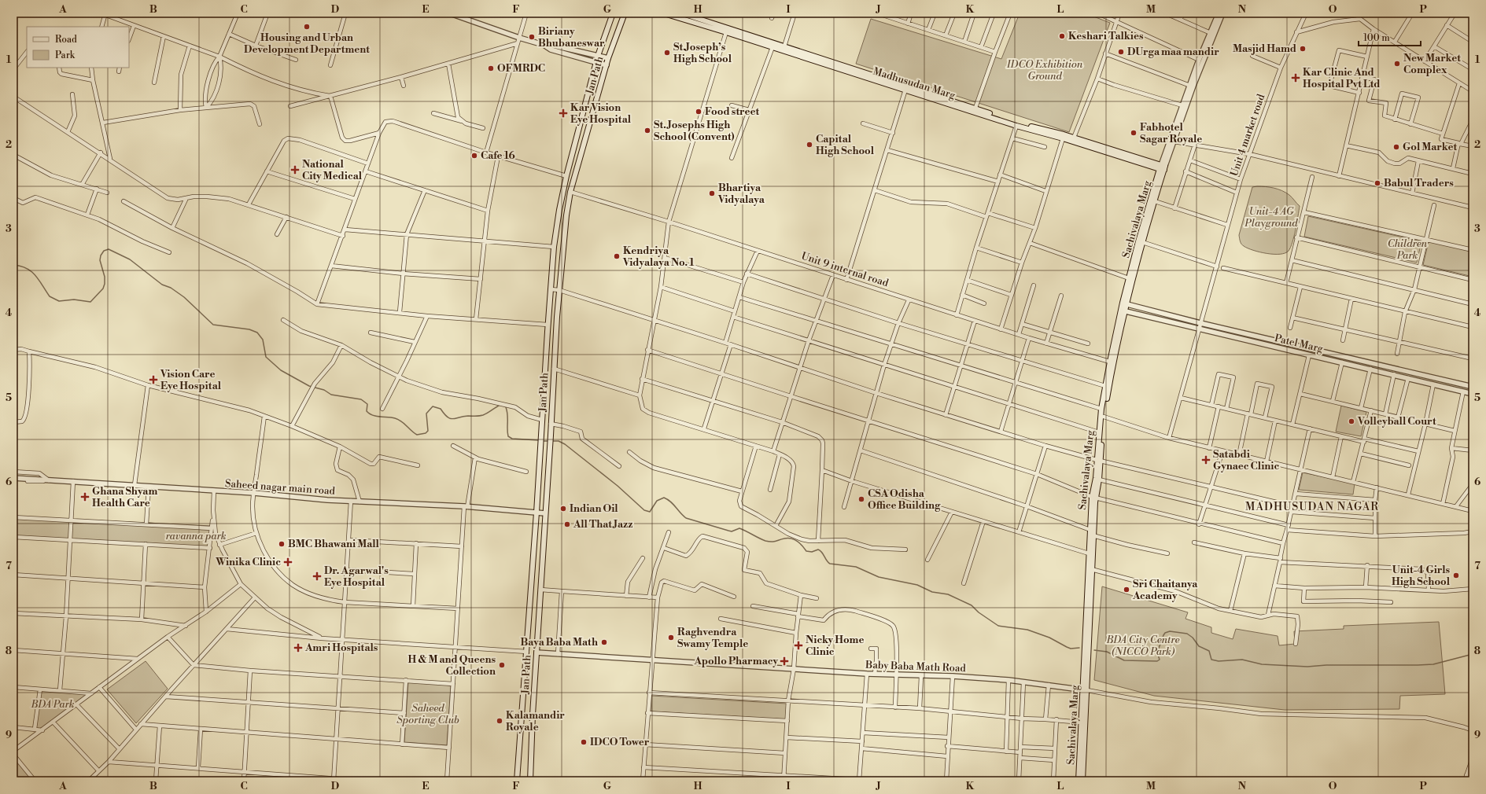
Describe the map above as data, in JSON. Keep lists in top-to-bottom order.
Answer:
{
  "streets": {
    "main road": ["Jan Path", "Madhusudan Marg", "Sachivalaya Marg"],
    "street": [
      "Unit 4 market road",
      "Unit 9 internal road",
      "Patel Marg",
      "Saheed nagar main road",
      "Baby Baba Math Road"
    ]
  },
  "crossings": [
    ["Jan Path", "Unit 9 internal road"],
    ["Jan Path", "Saheed nagar main road"],
    ["Jan Path", "Baby Baba Math Road"],
    ["Madhusudan Marg", "Sachivalaya Marg"],
    ["Unit 4 market road", "Patel Marg"],
    ["Sachivalaya Marg", "Unit 9 internal road"],
    ["Sachivalaya Marg", "Patel Marg"],
    ["Sachivalaya Marg", "Baby Baba Math Road"]
  ],
  "districts": ["MADHUSUDAN NAGAR"],
  "parks": [
    "IDCO Exhibition Ground",
    "Unit-4 AG Playground",
    "Children Park",
    "ravanna park",
    "BDA City Centre (NICCO Park)",
    "BDA Park",
    "Saheed Sporting Club"
  ],
  "places": {
    "other": [
      "Housing and Urban Development Department",
      "Keshari Talkies",
      "Biriany Bhubaneswar",
      "Masjid Hamd",
      "DUrga maa mandir",
      "St.Joseph’s High School",
      "New Market Complex",
      "OFMRDC",
      "Food street",
      "St. Josephs High School (Convent)",
      "Fabhotel Sagar Royale",
      "Capital High School",
      "Gol Market",
      "Cafe 16",
      "Babul Traders",
      "Bhartiya Vidyalaya",
      "Kendriya Vidyalaya No. 1",
      "Volleyball Court",
      "CSA Odisha Office Building",
      "Indian Oil",
      "All That Jazz",
      "BMC Bhawani Mall",
      "Unit-4 Girls High School",
      "Sri Chaitanya Academy",
      "Raghvendra Swamy Temple",
      "Baya Baba Math",
      "H & M and Queens Collection",
      "Kalamandir Royale",
      "IDCO Tower"
    ],
    "health": [
      "Kar Clinic And Hospital Pvt Ltd",
      "Kar Vision Eye Hospital",
      "National City Medical",
      "Vision Care Eye Hospital",
      "Satabdi Gynaec Clinic",
      "Ghana Shyam Health Care",
      "Winika Clinic",
      "Dr. Agarwal's Eye Hospital",
      "Nicky Home Clinic",
      "Amri Hospitals",
      "Apollo Pharmacy"
    ]
  },
  "legend": ["Road", "Park"],
  "scale_bar": "100 m",
  "grid": {
    "columns": [
      "A",
      "B",
      "C",
      "D",
      "E",
      "F",
      "G",
      "H",
      "I",
      "J",
      "K",
      "L",
      "M",
      "N",
      "O",
      "P"
    ],
    "rows": [
      "1",
      "2",
      "3",
      "4",
      "5",
      "6",
      "7",
      "8",
      "9"
    ]
  }
}
